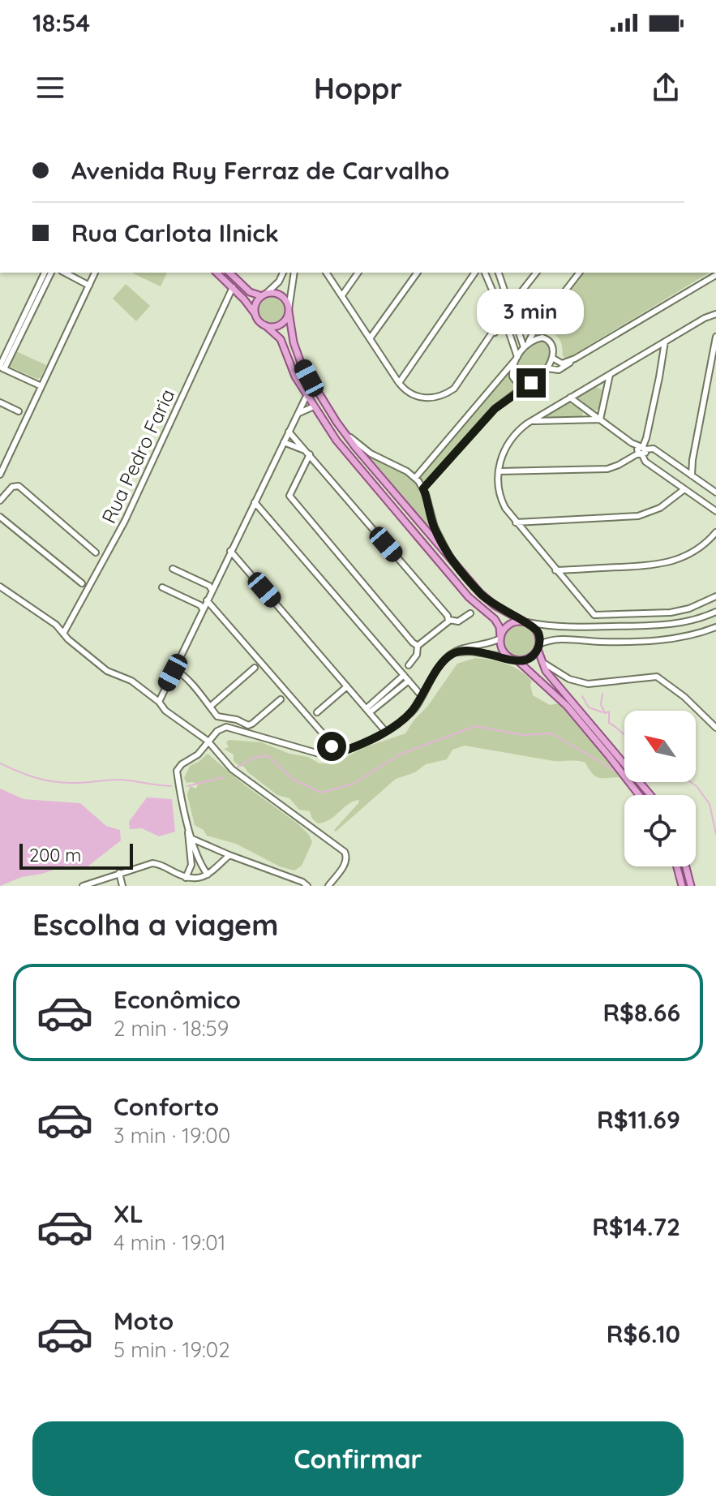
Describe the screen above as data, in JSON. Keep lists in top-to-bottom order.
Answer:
{
  "streets": {
    "street": ["Rua Pedro Faria"]
  },
  "scale_bar": "200 m",
  "north": "top left",
  "page": {
    "status": "18:54",
    "header": "Hoppr",
    "banner": ["Avenida Ruy Ferraz de Carvalho", "Rua Carlota Ilnick"],
    "bubble": "3 min",
    "scale": "200 m",
    "heading": "Escolha a viagem",
    "list": [
      {
        "name": "Econômico",
        "note": "2 min · 18:59",
        "value": "R$8.66"
      },
      {
        "name": "Conforto",
        "note": "3 min · 19:00",
        "value": "R$11.69"
      },
      {
        "name": "XL",
        "note": "4 min · 19:01",
        "value": "R$14.72"
      },
      {
        "name": "Moto",
        "note": "5 min · 19:02",
        "value": "R$6.10"
      }
    ],
    "buttons": "Confirmar"
  }
}
